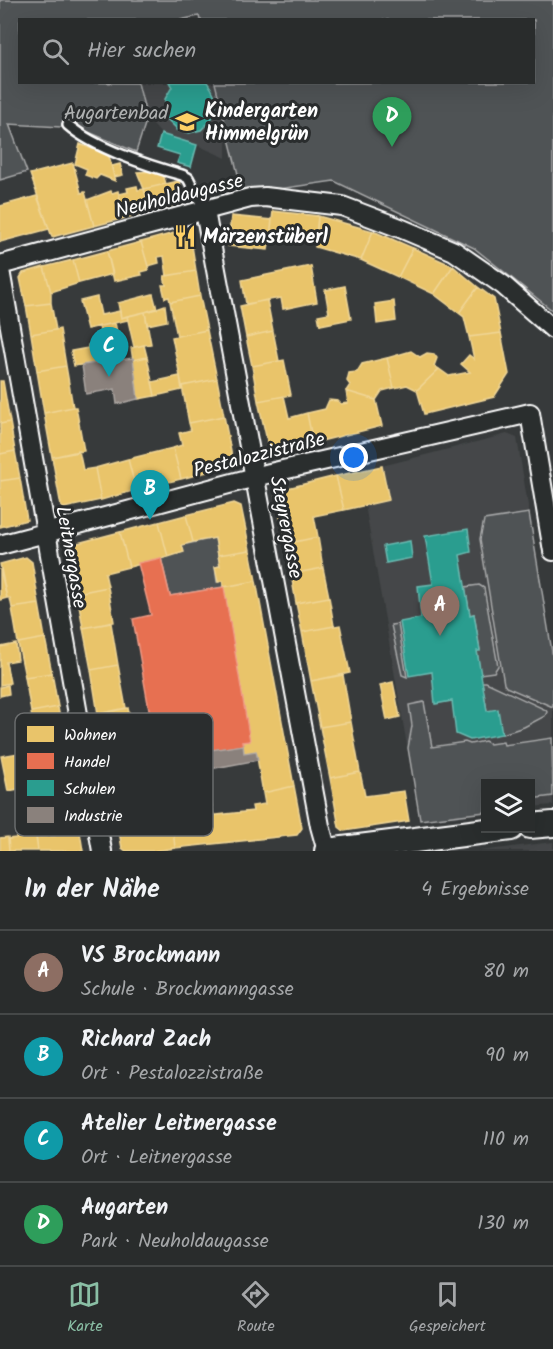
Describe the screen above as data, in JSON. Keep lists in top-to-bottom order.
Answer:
{
  "streets": {
    "street": [
      "Neuholdaugasse",
      "Pestalozzistraße",
      "Steyrergasse",
      "Leitnergasse"
    ]
  },
  "crossings": [
    ["Neuholdaugasse", "Steyrergasse"],
    ["Pestalozzistraße", "Steyrergasse"],
    ["Pestalozzistraße", "Leitnergasse"]
  ],
  "parks": ["Augartenbad"],
  "places": {
    "school or university": ["Kindergarten Himmelgrün"],
    "restaurant": ["Märzenstüberl"]
  },
  "legend": [
    "Wohnen",
    "Handel",
    "Schulen",
    "Industrie"
  ],
  "page": {
    "search": "Hier suchen",
    "pins": [
      "D",
      "C",
      "B",
      "A"
    ],
    "heading": ["In der Nähe", "4 Ergebnisse"],
    "list": [
      {
        "mark": "A",
        "name": "VS Brockmann",
        "note": "Schule · Brockmanngasse",
        "value": "80 m"
      },
      {
        "mark": "B",
        "name": "Richard Zach",
        "note": "Ort · Pestalozzistraße",
        "value": "90 m"
      },
      {
        "mark": "C",
        "name": "Atelier Leitnergasse",
        "note": "Ort · Leitnergasse",
        "value": "110 m"
      },
      {
        "mark": "D",
        "name": "Augarten",
        "note": "Park · Neuholdaugasse",
        "value": "130 m"
      }
    ],
    "nav": ["Karte", "Route", "Gespeichert"]
  }
}
